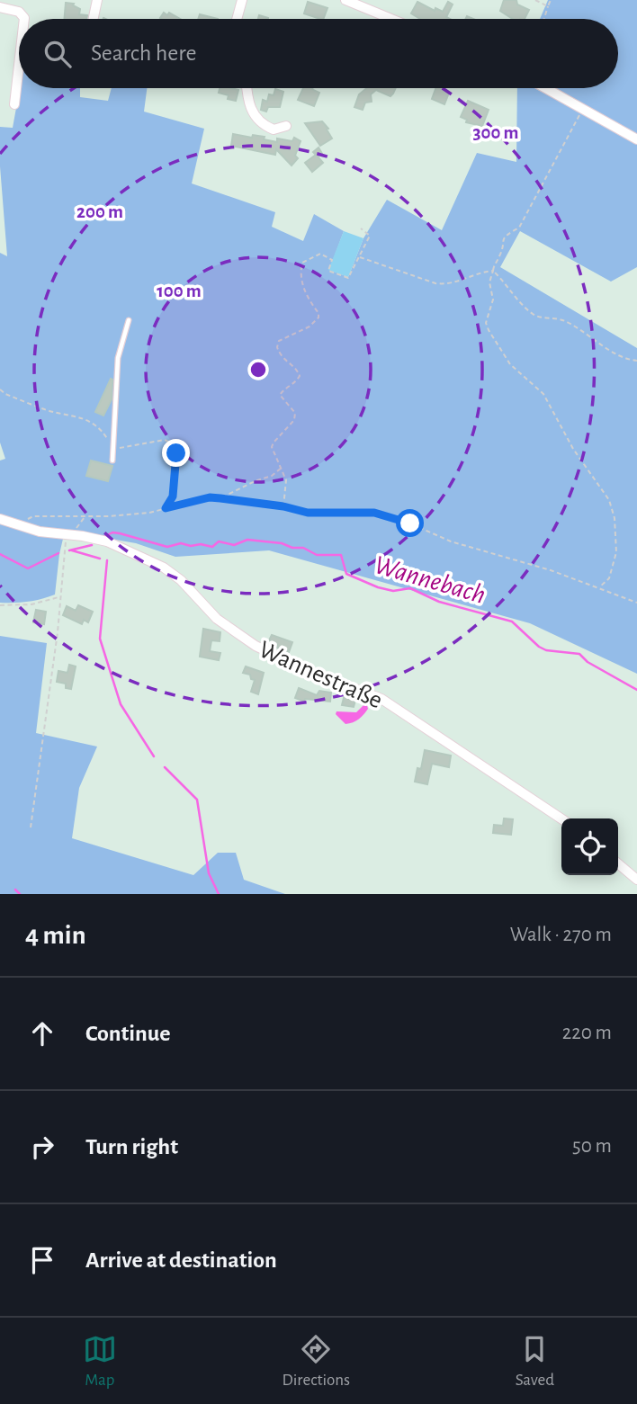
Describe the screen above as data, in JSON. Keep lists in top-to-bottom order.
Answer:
{
  "streets": {
    "street": ["Wannestraße"]
  },
  "water": ["Wannebach"],
  "page": {
    "search": "Search here",
    "heading": ["4 min", "Walk · 270 m"],
    "list": [
      ["Continue", "220 m"],
      ["Turn right", "50 m"],
      "Arrive at destination"
    ],
    "nav": ["Map", "Directions", "Saved"]
  },
  "rings": ["300 m", "200 m", "100 m"]
}
